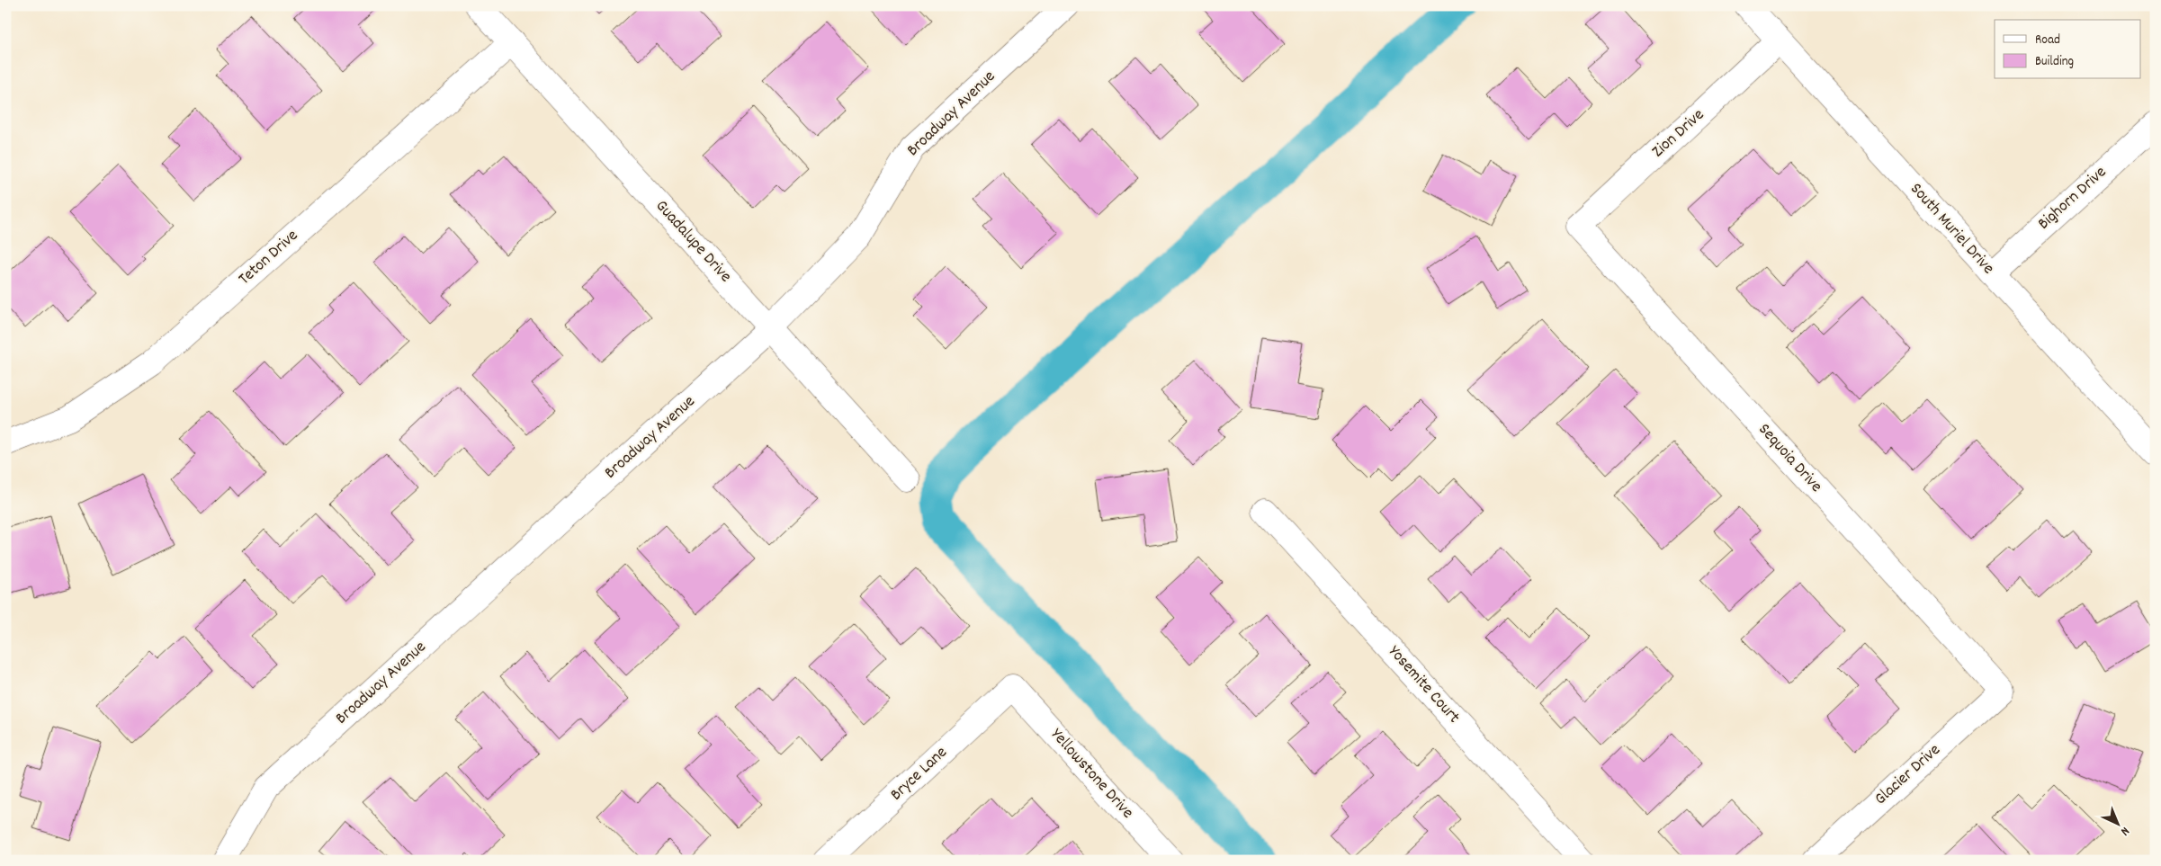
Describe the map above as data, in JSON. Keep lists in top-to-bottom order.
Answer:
{
  "streets": {
    "street": [
      "Broadway Avenue",
      "Zion Drive",
      "Bighorn Drive",
      "South Muriel Drive",
      "Guadalupe Drive",
      "Teton Drive",
      "Sequoia Drive",
      "Yosemite Court",
      "Bryce Lane",
      "Yellowstone Drive",
      "Glacier Drive"
    ]
  },
  "crossings": [
    ["Broadway Avenue", "Guadalupe Drive"],
    ["Zion Drive", "South Muriel Drive"],
    ["Zion Drive", "Sequoia Drive"],
    ["Bighorn Drive", "South Muriel Drive"],
    ["Guadalupe Drive", "Teton Drive"],
    ["Sequoia Drive", "Glacier Drive"],
    ["Bryce Lane", "Yellowstone Drive"]
  ],
  "legend": ["Road", "Building"],
  "north": "bottom right"
}
